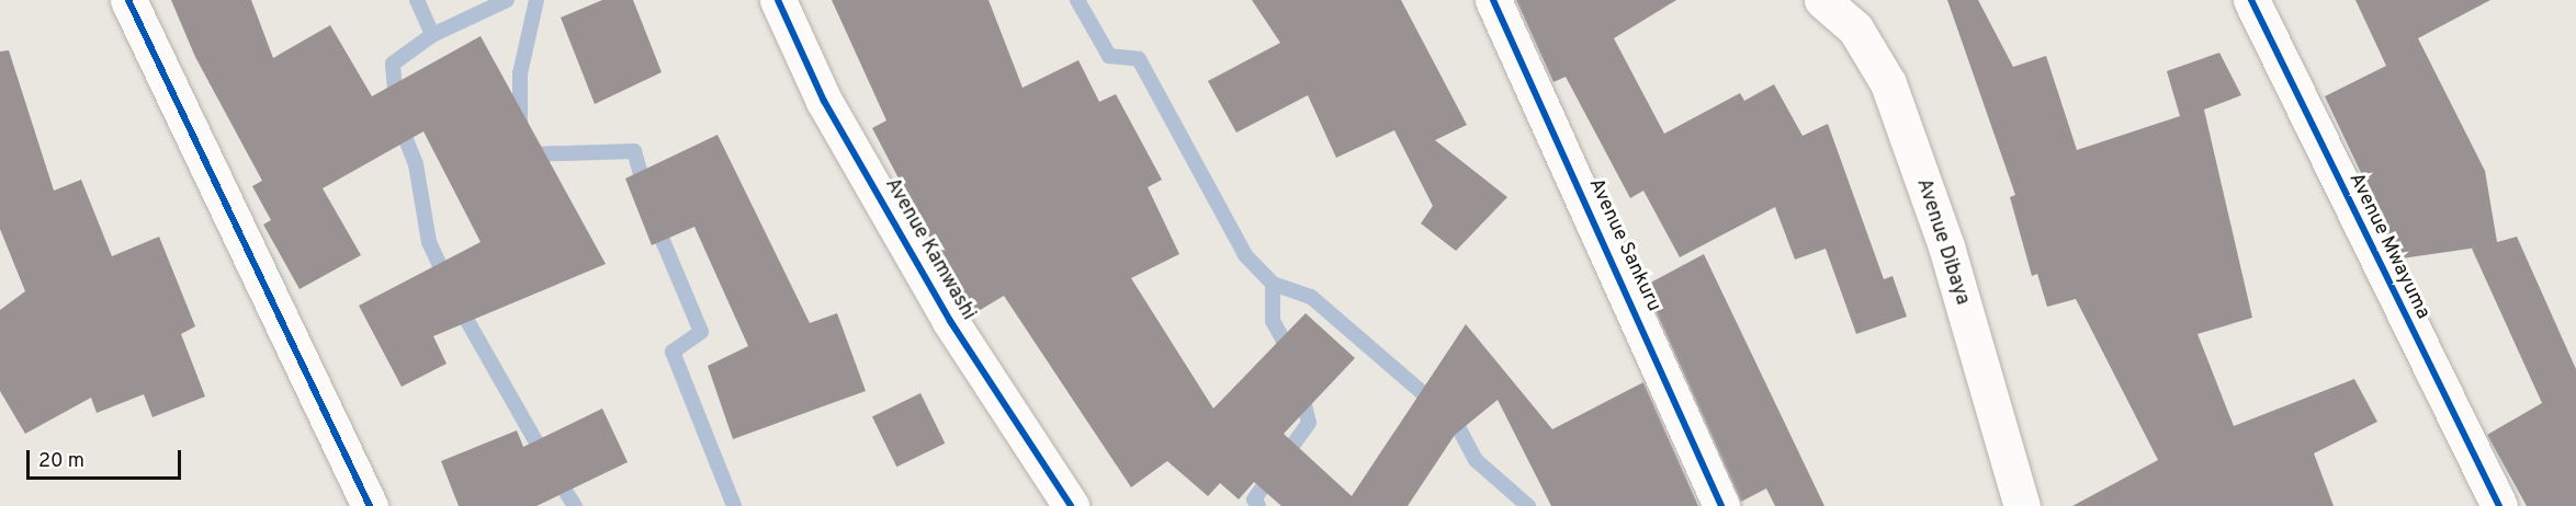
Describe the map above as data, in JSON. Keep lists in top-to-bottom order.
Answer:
{
  "streets": {
    "street": [
      "Avenue Dibaya",
      "Avenue Sankuru",
      "Avenue Mwayuma",
      "Avenue Kamwashi"
    ]
  },
  "scale_bar": "20 m"
}
